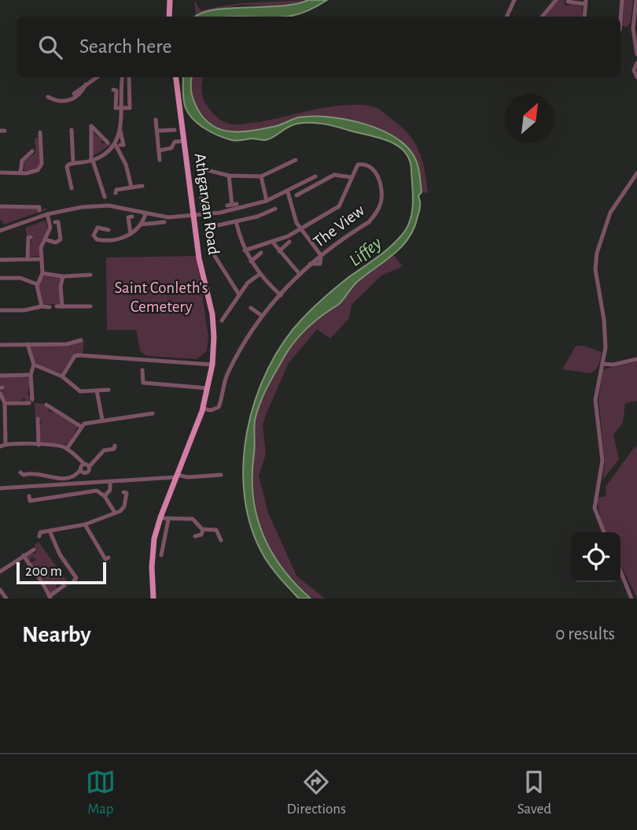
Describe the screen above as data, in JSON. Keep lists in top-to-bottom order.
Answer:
{
  "streets": {
    "main road": ["Athgarvan Road"],
    "street": ["The View"]
  },
  "crossings": [
    ["Athgarvan Road", "The View"]
  ],
  "water": ["Liffey"],
  "parks": ["Saint Conleth's Cemetery"],
  "scale_bar": "200 m",
  "north": "top right",
  "page": {
    "search": "Search here",
    "scale": "200 m",
    "heading": ["Nearby", "0 results"],
    "nav": ["Map", "Directions", "Saved"]
  }
}
